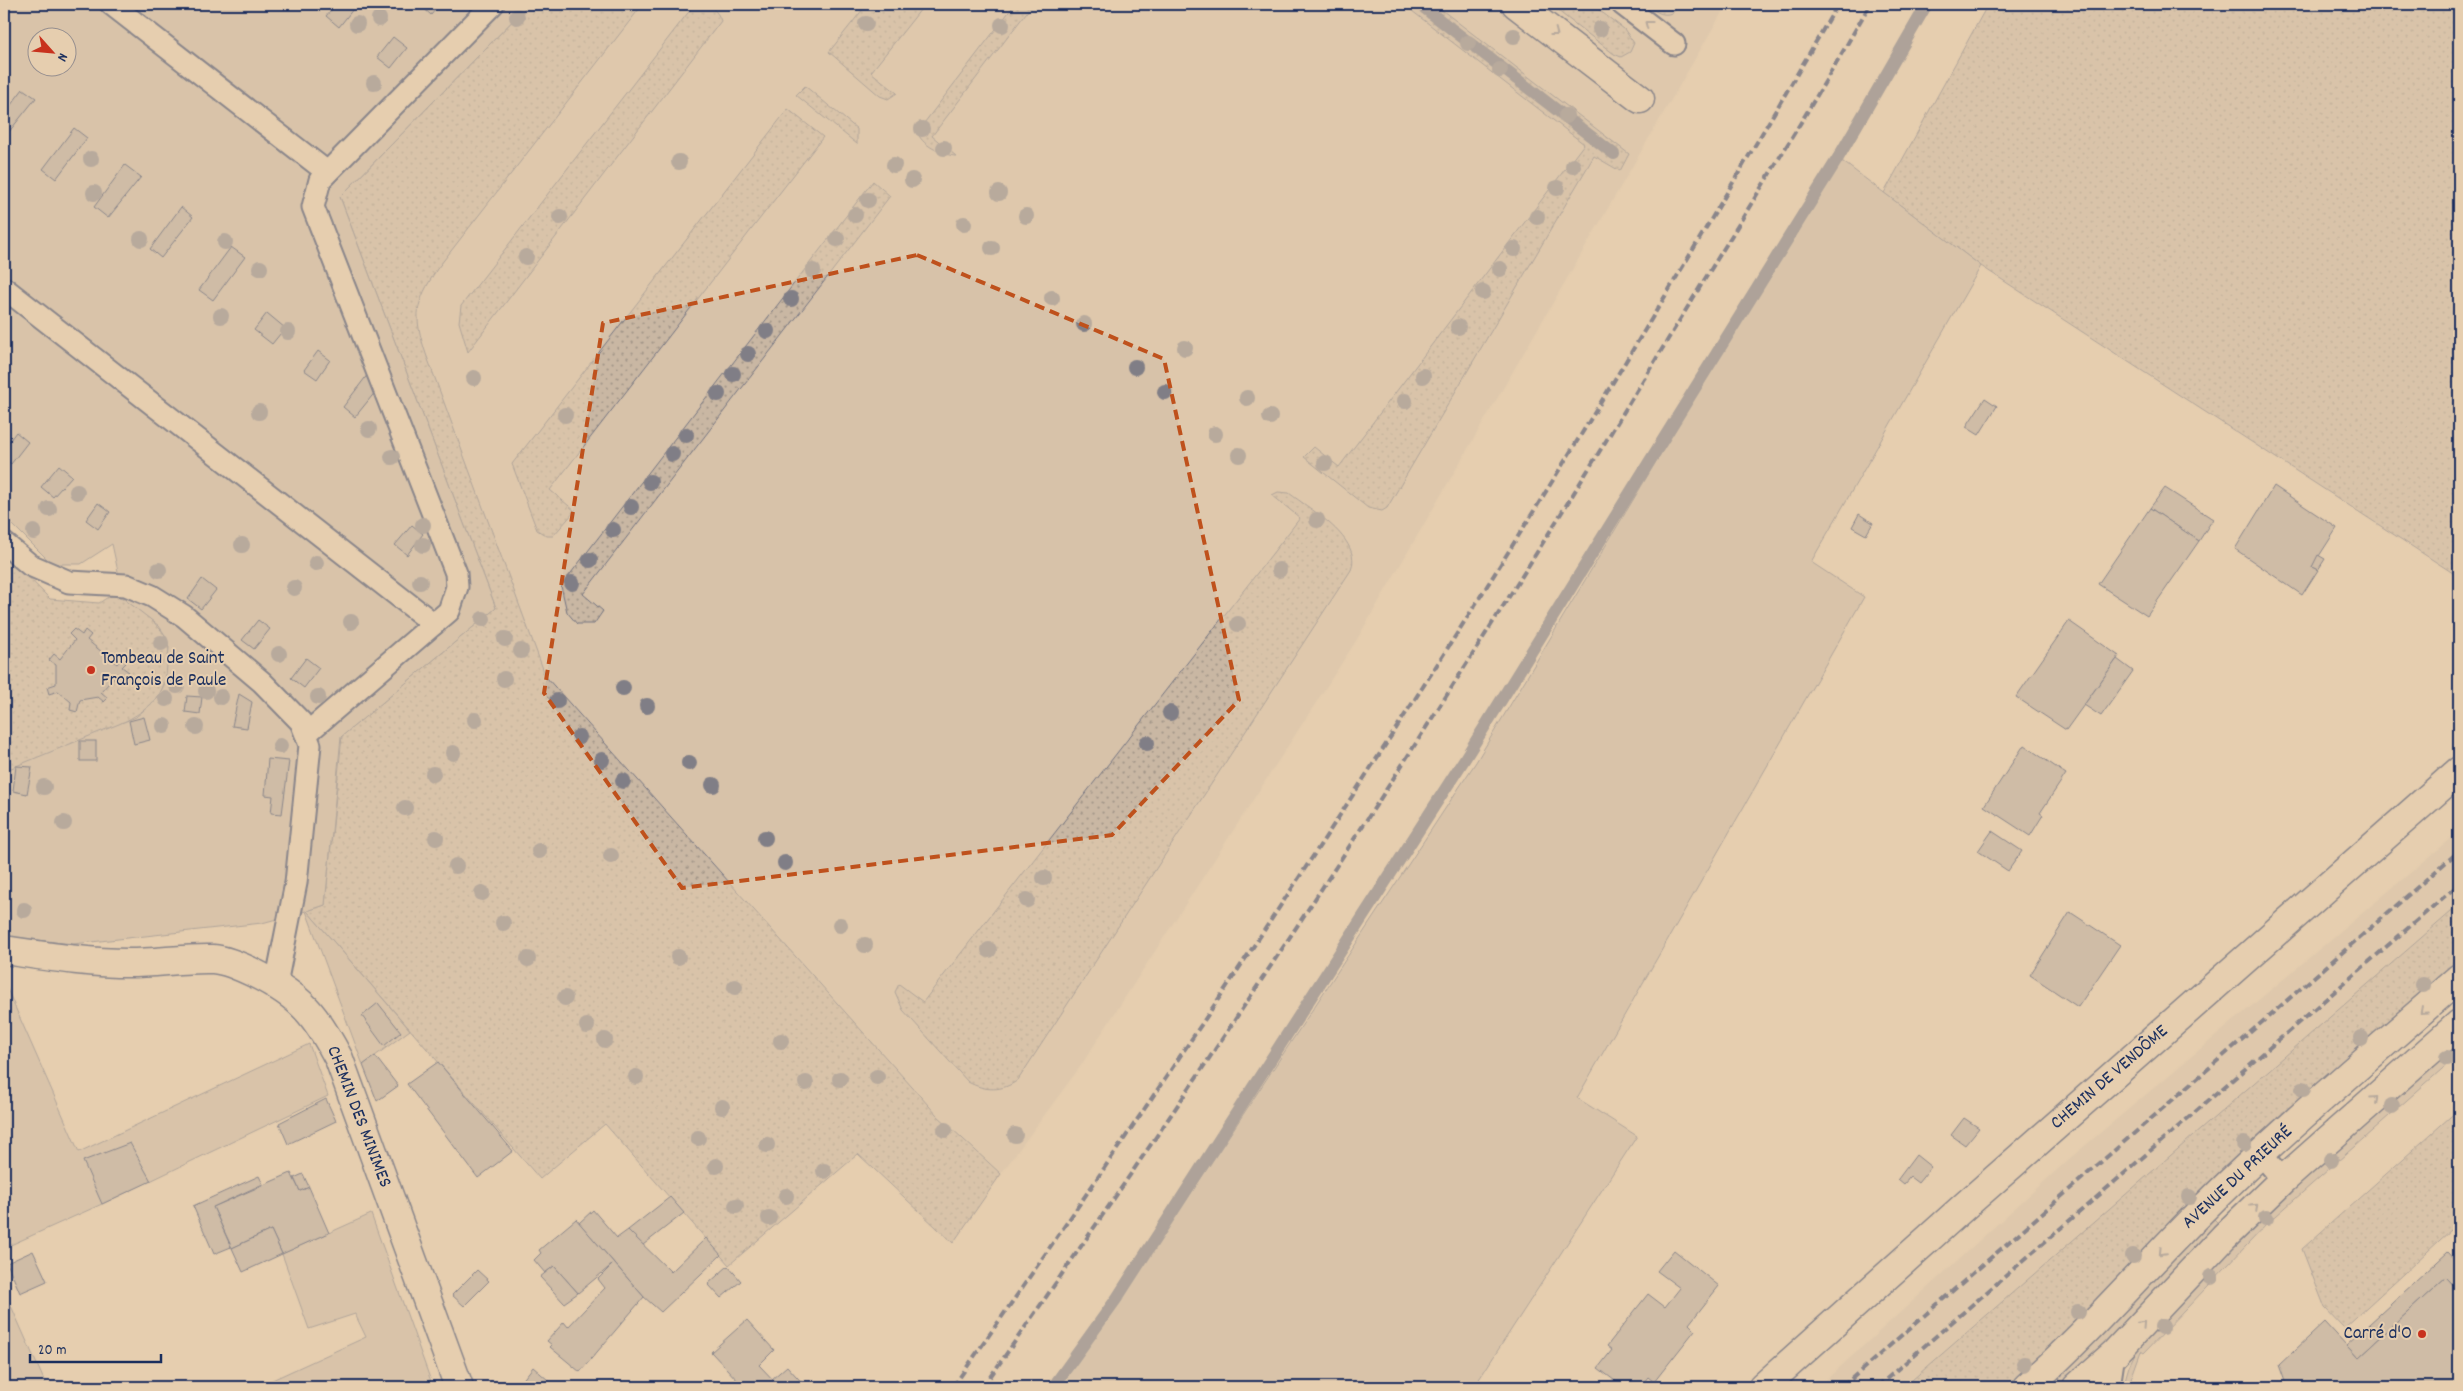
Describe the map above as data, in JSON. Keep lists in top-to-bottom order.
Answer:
{
  "streets": {
    "street": ["CHEMIN DE VENDÔME", "CHEMIN DES MINIMES", "AVENUE DU PRIEURÉ"]
  },
  "places": ["Tombeau de Saint François de Paule", "Carré d'O"],
  "scale_bar": "20 m",
  "north": "bottom right"
}
